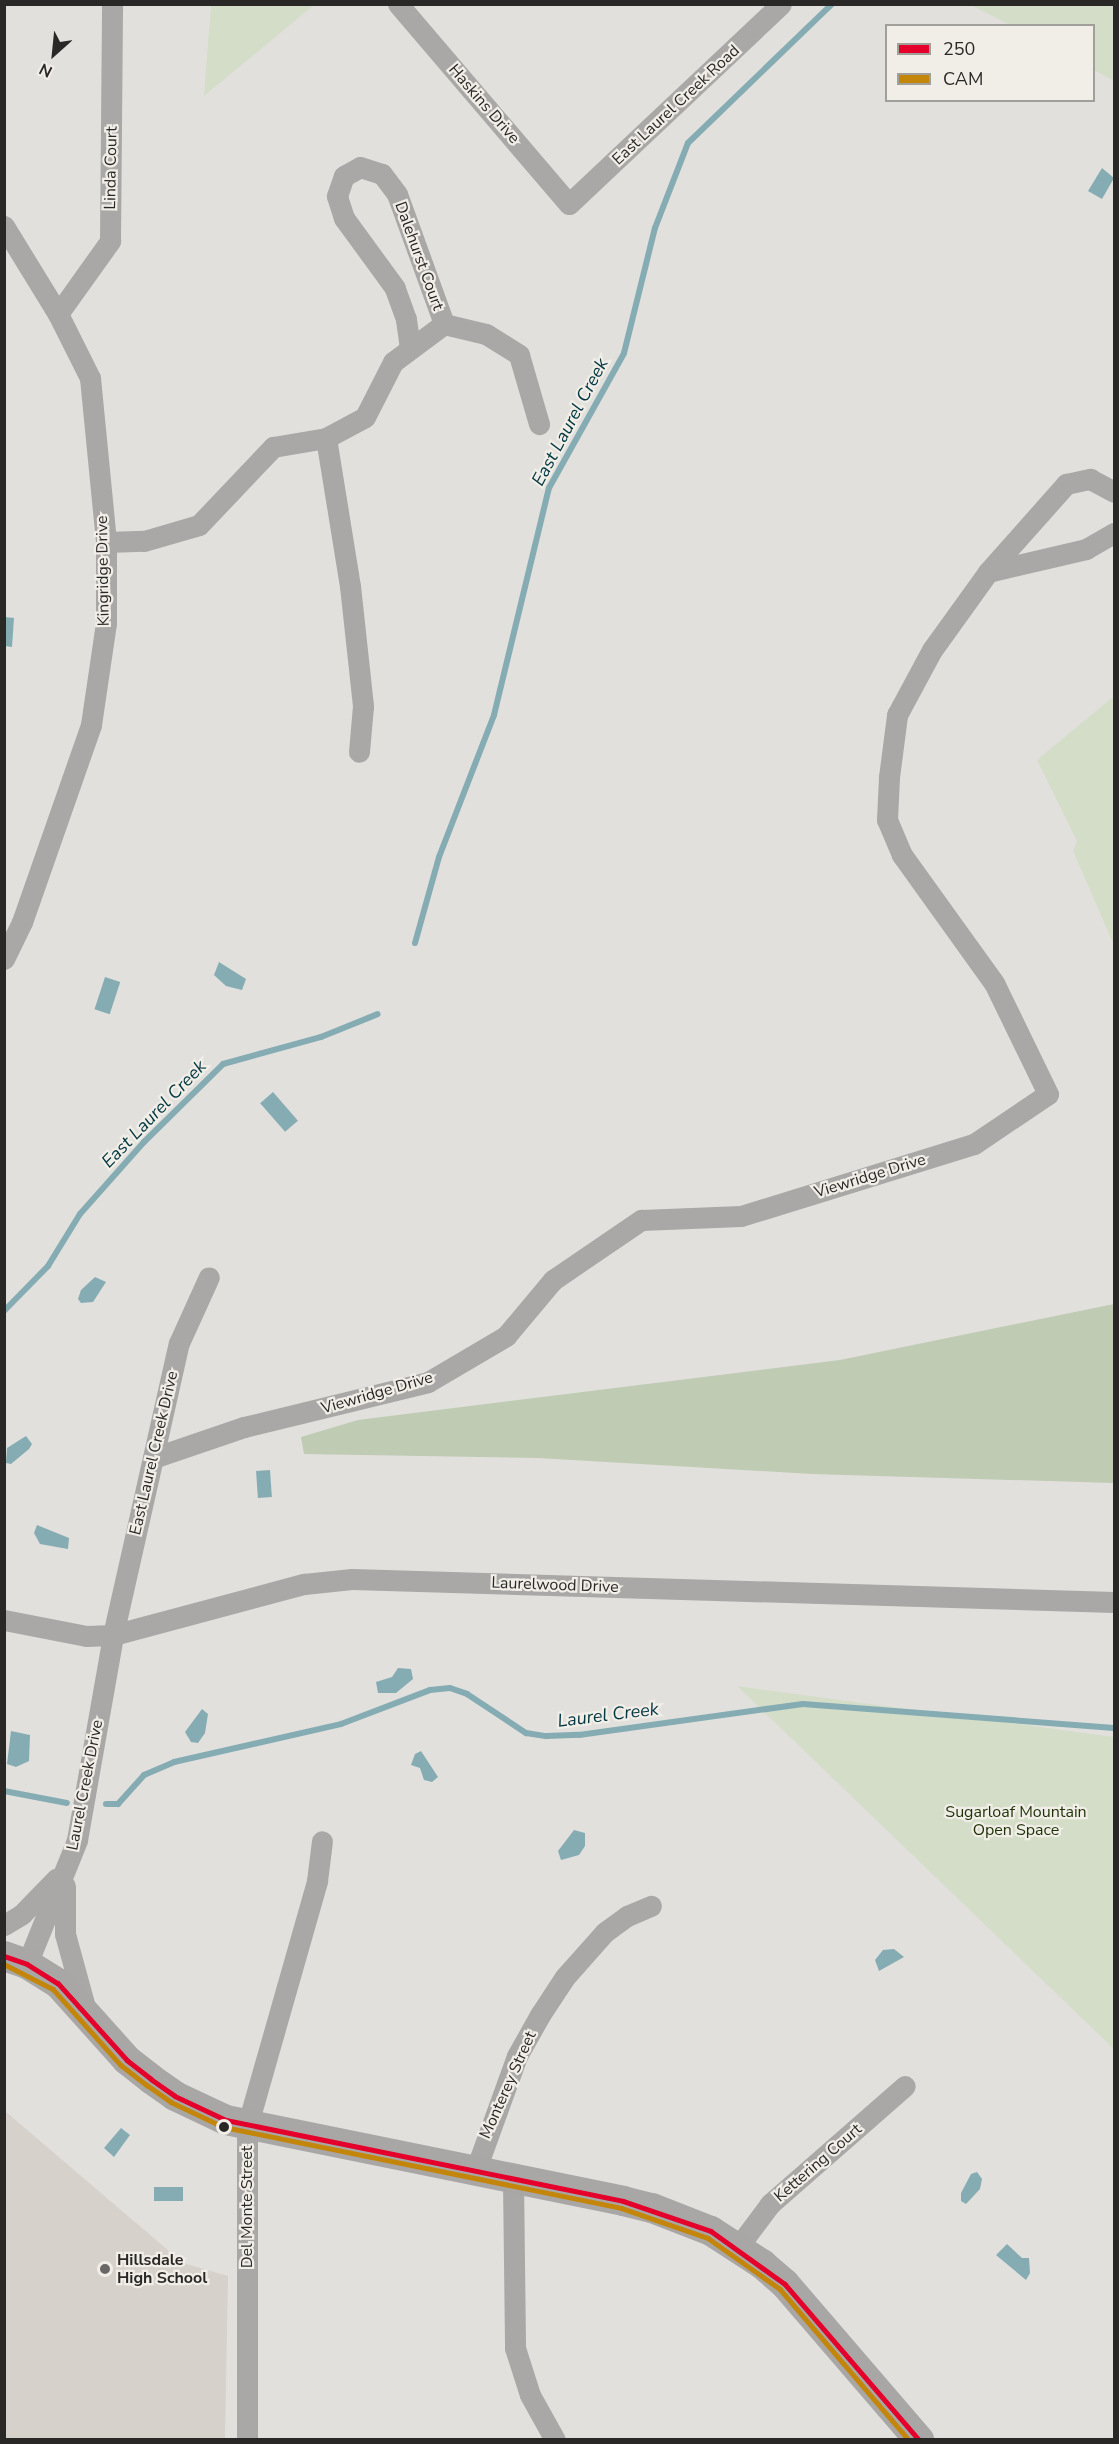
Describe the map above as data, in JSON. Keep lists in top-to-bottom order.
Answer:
{
  "streets": {
    "street": [
      "Haskins Drive",
      "East Laurel Creek Road",
      "Linda Court",
      "Dalehurst Court",
      "Kingridge Drive",
      "Viewridge Drive",
      "East Laurel Creek Drive",
      "Laurelwood Drive",
      "Laurel Creek Drive",
      "Monterey Street",
      "Kettering Court",
      "Del Monte Street"
    ]
  },
  "crossings": [
    ["Haskins Drive", "East Laurel Creek Road"],
    ["Linda Court", "Kingridge Drive"],
    ["Viewridge Drive", "East Laurel Creek Drive"],
    ["East Laurel Creek Drive", "Laurelwood Drive"],
    ["East Laurel Creek Drive", "Laurel Creek Drive"],
    ["Laurelwood Drive", "Laurel Creek Drive"]
  ],
  "water": ["East Laurel Creek", "Laurel Creek"],
  "parks": ["Sugarloaf Mountain Open Space"],
  "places": ["Hillsdale High School"],
  "lines": ["transit line 250", "transit line CAM"],
  "legend": ["250", "CAM"],
  "north": "bottom left"
}
